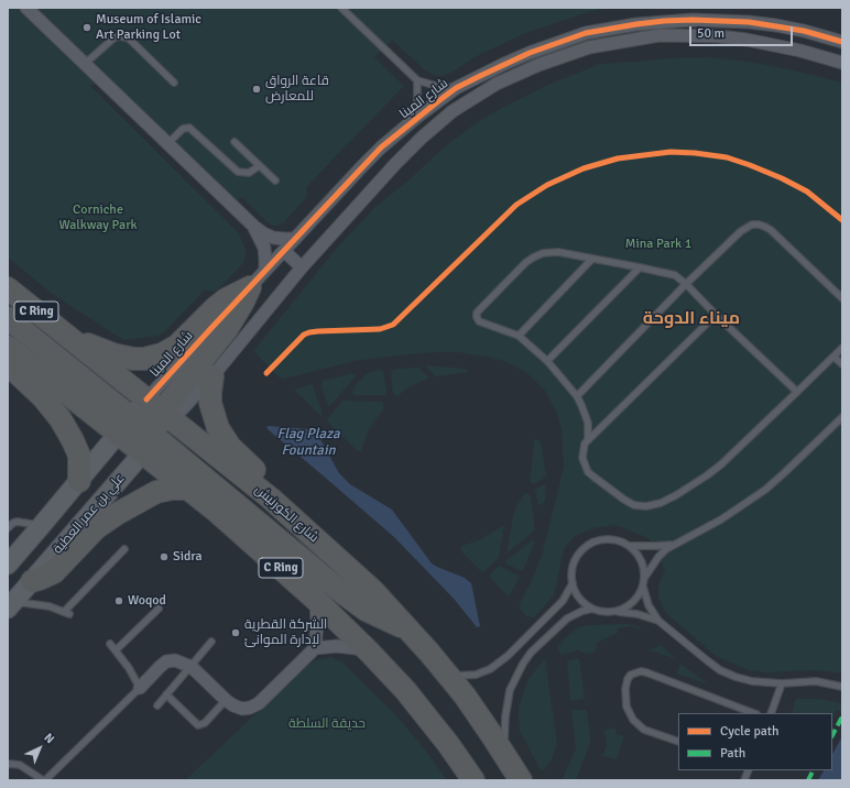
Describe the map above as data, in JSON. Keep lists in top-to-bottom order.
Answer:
{
  "streets": {
    "highway": ["C Ring", "شارع الكورنيش"],
    "main road": ["علي بن عمر العطية"],
    "street": ["شارع المينا"]
  },
  "crossings": [
    ["شارع المينا", "علي بن عمر العطية"],
    ["شارع المينا", "شارع الكورنيش"],
    ["علي بن عمر العطية", "شارع الكورنيش"]
  ],
  "districts": ["ميناء الدوحة"],
  "water": ["Flag Plaza Fountain"],
  "parks": ["Corniche Walkway Park", "Mina Park 1", "حديقة السلطة"],
  "places": [
    "Museum of Islamic Art Parking Lot",
    "قاعة الرواق للمعارض",
    "Sidra",
    "Woqod",
    "الشركة القطرية لإدارة الموانئ"
  ],
  "legend": ["Cycle path", "Path"],
  "scale_bar": "50 m",
  "north": "top right"
}
